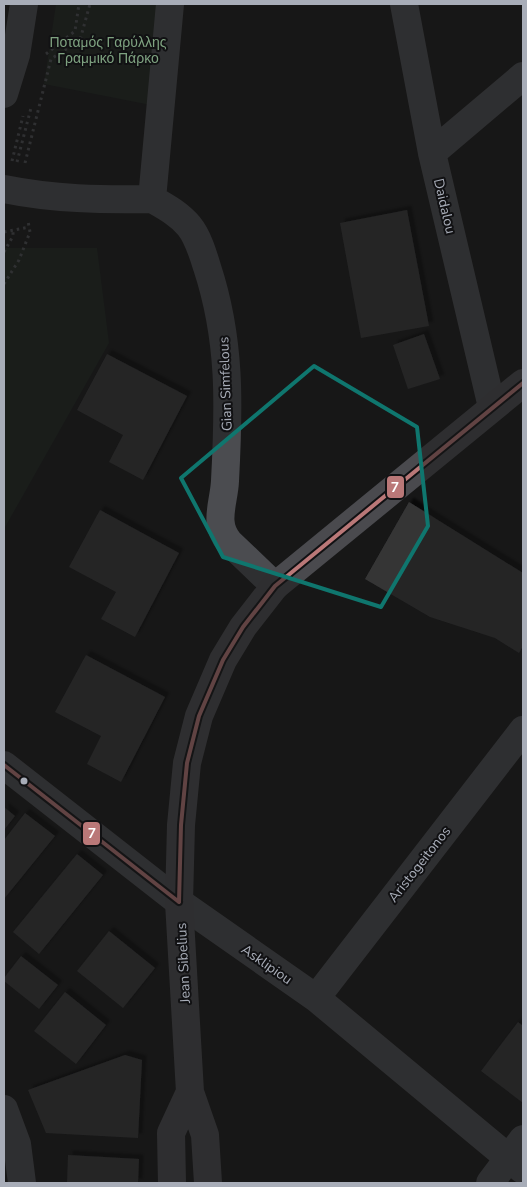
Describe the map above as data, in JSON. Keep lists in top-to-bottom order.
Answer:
{
  "streets": {
    "main road": ["Jean Sibelius"],
    "street": [
      "Daidalou",
      "Gian Simfelous",
      "Aristogeitonos",
      "Asklipiou"
    ]
  },
  "crossings": [
    ["Daidalou", "Jean Sibelius"],
    ["Gian Simfelous", "Jean Sibelius"],
    ["Aristogeitonos", "Asklipiou"],
    ["Jean Sibelius", "Asklipiou"]
  ],
  "parks": ["Ποταμός Γαρύλλης Γραμμικό Πάρκο"],
  "lines": ["transit line 7"]
}
